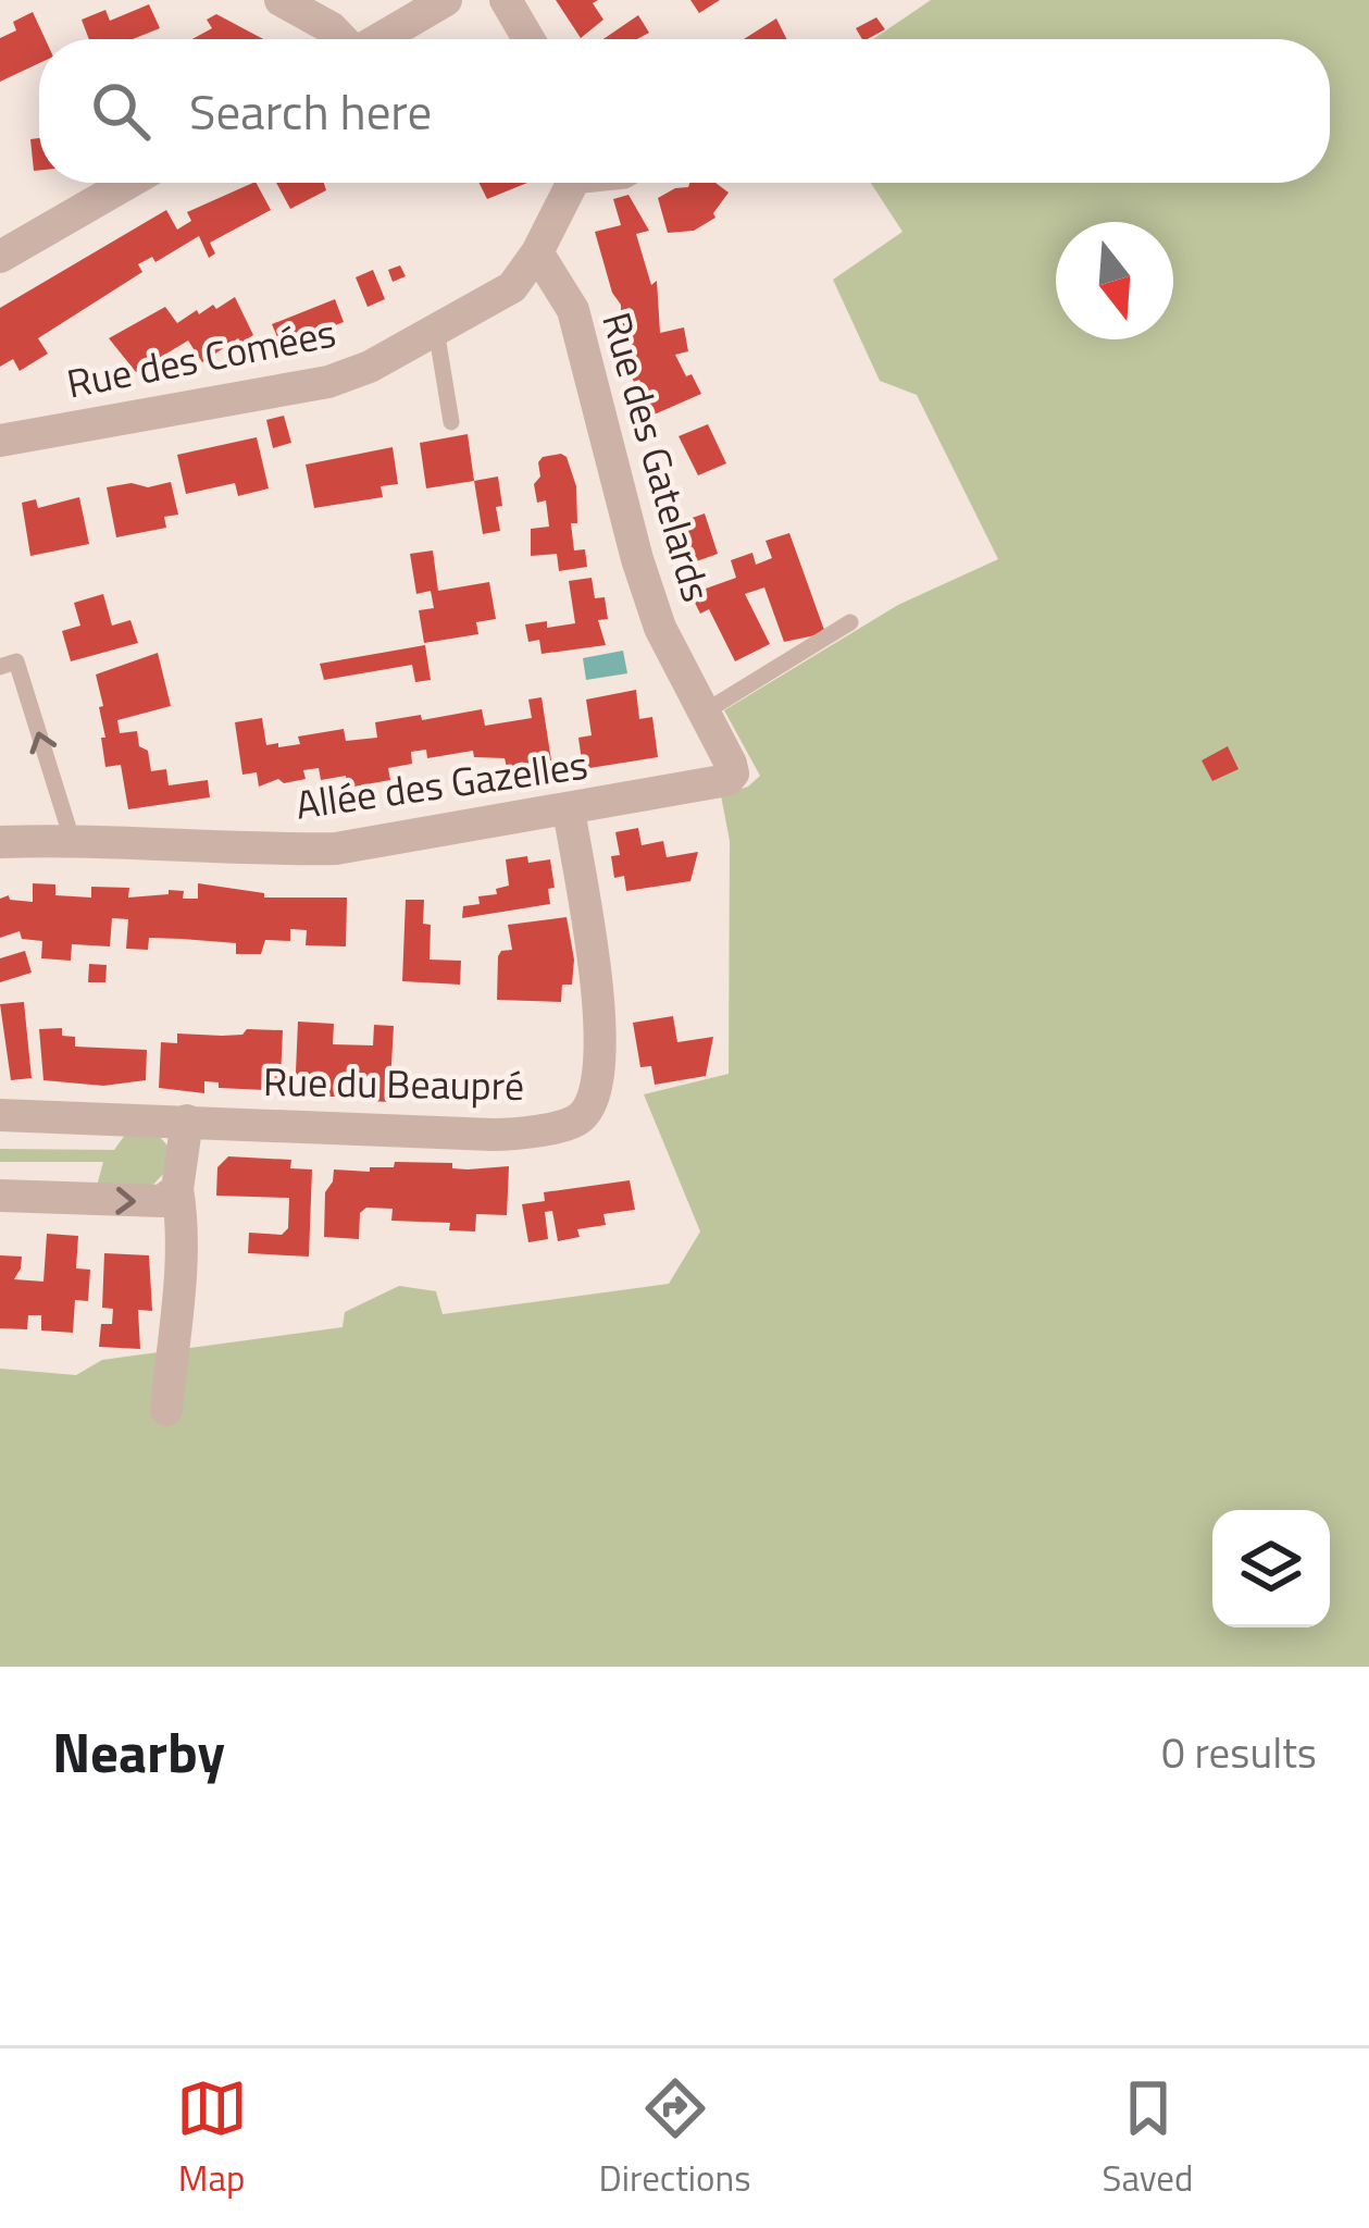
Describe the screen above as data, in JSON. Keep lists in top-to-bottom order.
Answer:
{
  "streets": {
    "street": [
      "Rue des Comées",
      "Rue des Gatelards",
      "Allée des Gazelles",
      "Rue du Beaupré"
    ]
  },
  "crossings": [
    ["Rue des Comées", "Rue des Gatelards"],
    ["Rue des Gatelards", "Allée des Gazelles"],
    ["Allée des Gazelles", "Rue du Beaupré"]
  ],
  "north": "bottom",
  "page": {
    "search": "Search here",
    "heading": ["Nearby", "0 results"],
    "nav": ["Map", "Directions", "Saved"]
  }
}
